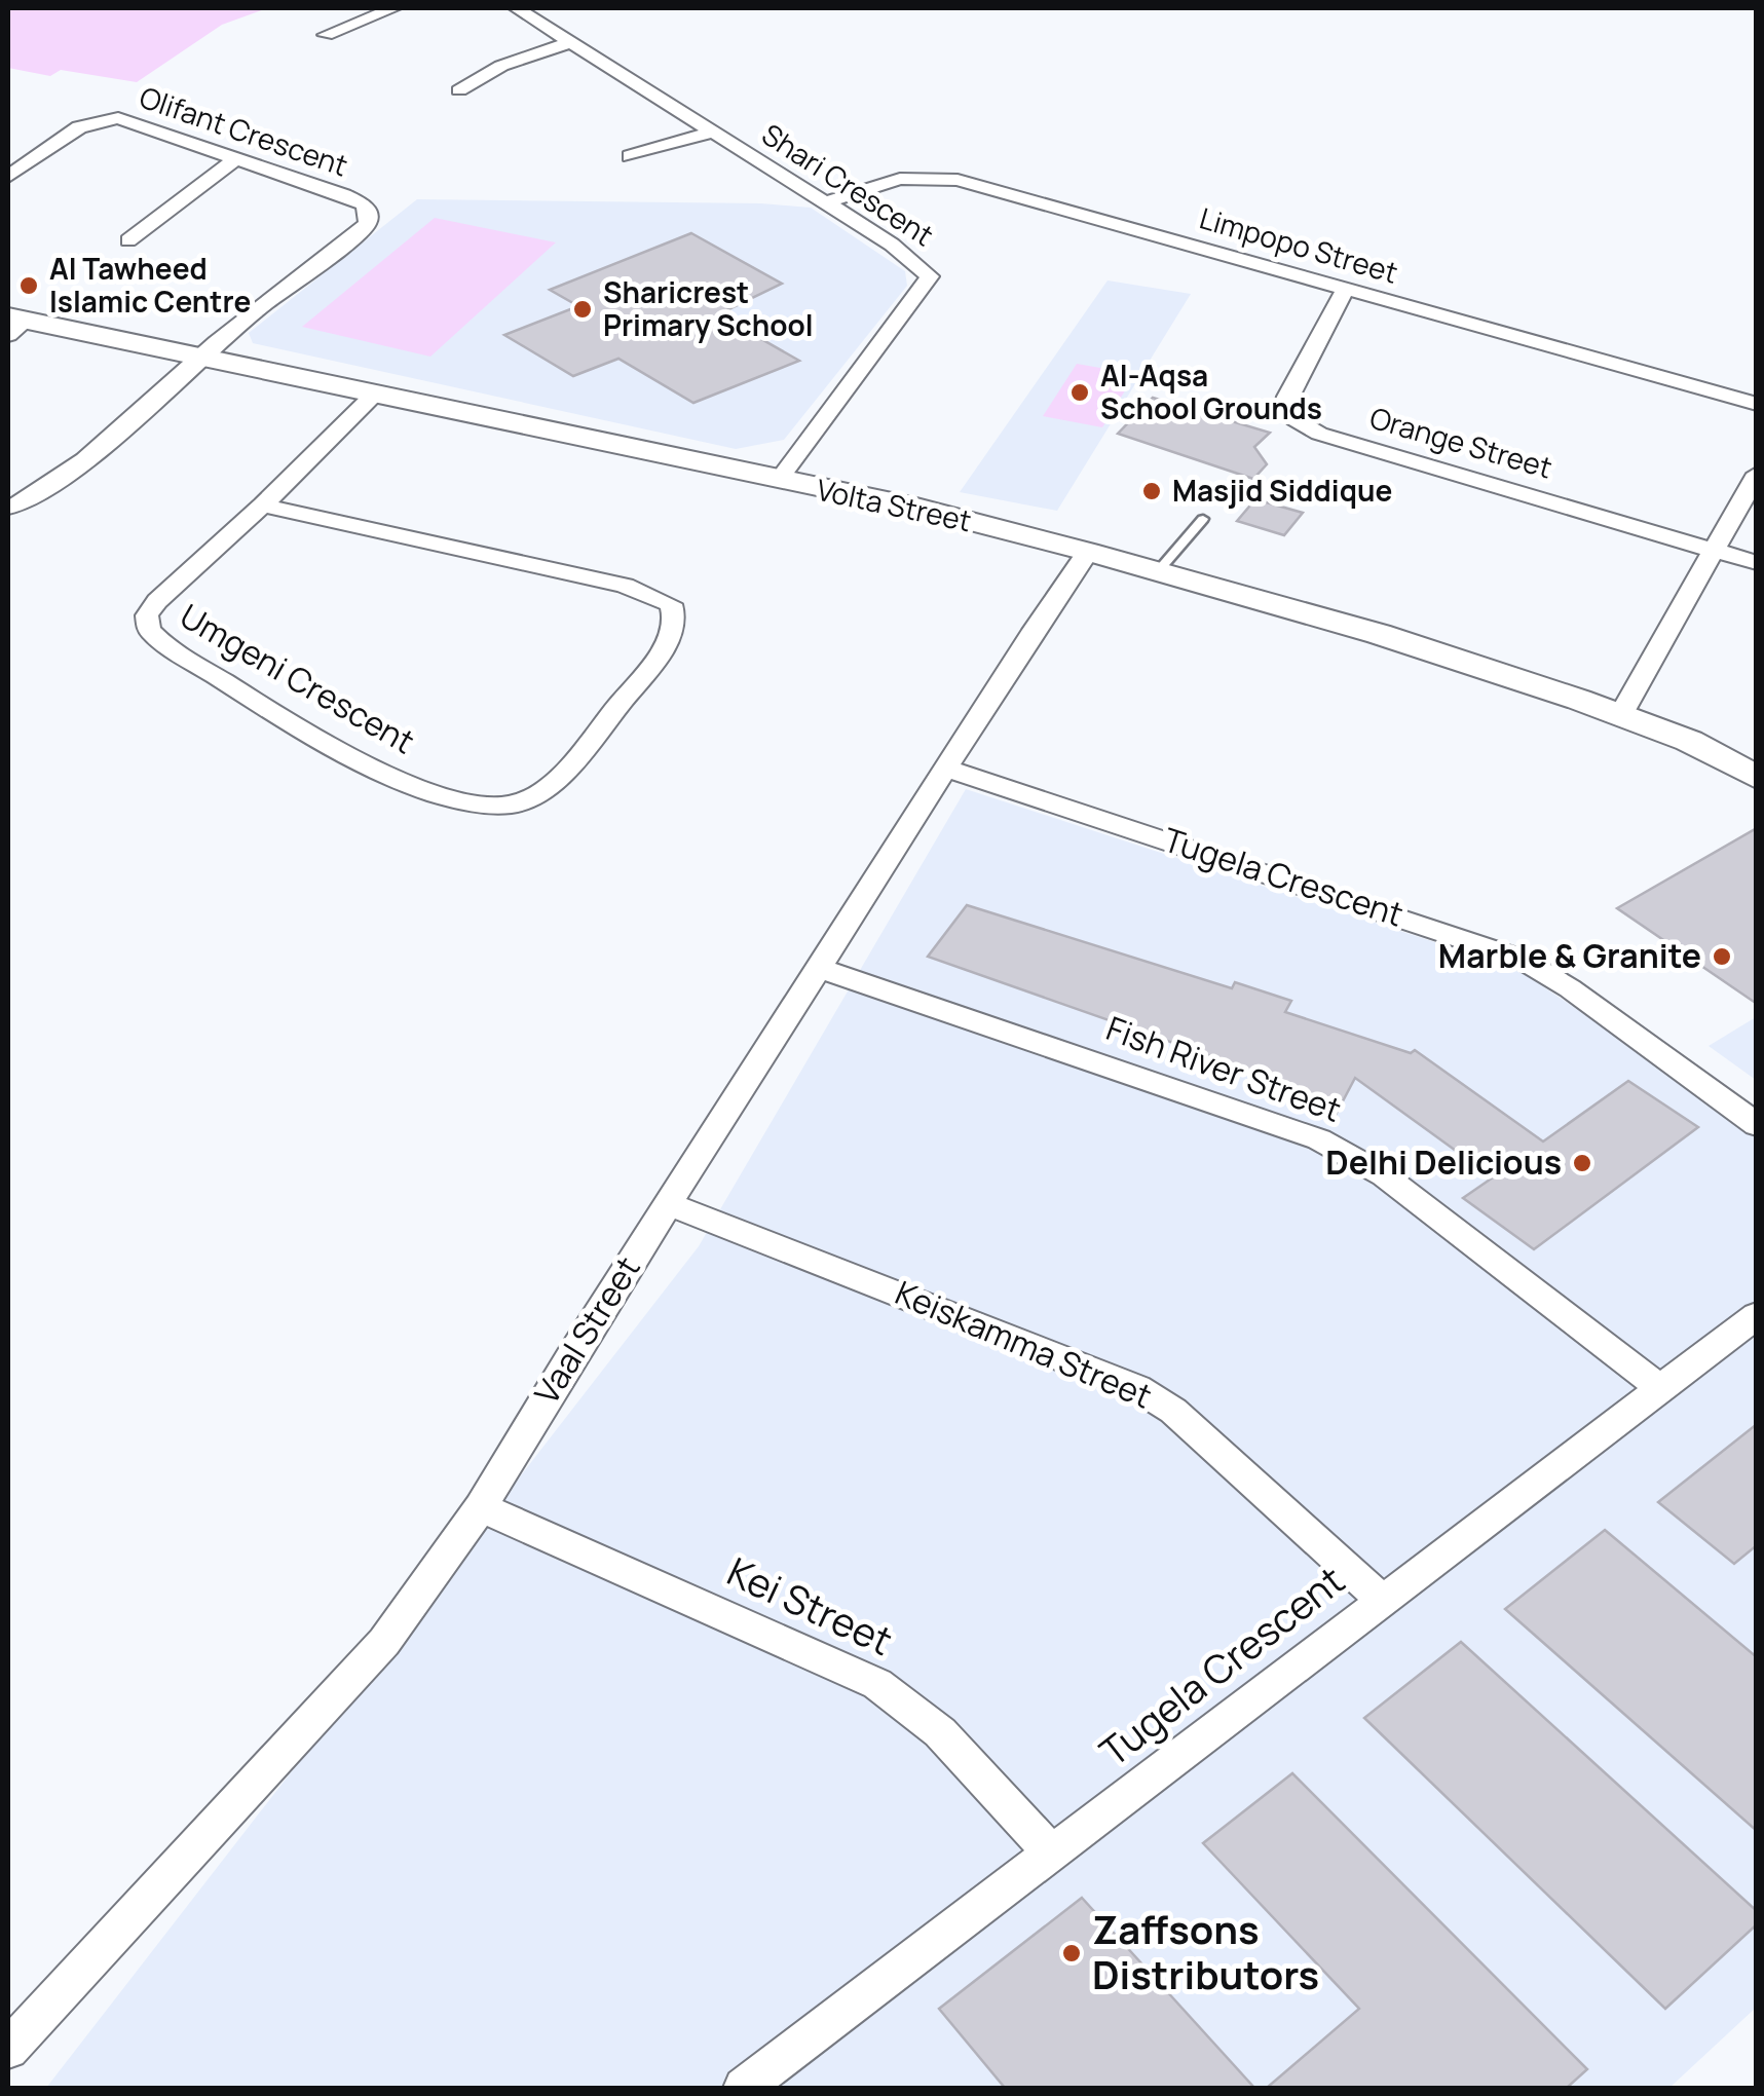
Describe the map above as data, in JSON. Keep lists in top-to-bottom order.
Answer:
{
  "streets": {
    "street": [
      "Olifant Crescent",
      "Shari Crescent",
      "Limpopo Street",
      "Orange Street",
      "Volta Street",
      "Umgeni Crescent",
      "Tugela Crescent",
      "Fish River Street",
      "Vaal Street",
      "Keiskamma Street",
      "Kei Street"
    ]
  },
  "crossings": [
    ["Olifant Crescent", "Volta Street"],
    ["Shari Crescent", "Limpopo Street"],
    ["Shari Crescent", "Volta Street"],
    ["Limpopo Street", "Orange Street"],
    ["Volta Street", "Umgeni Crescent"],
    ["Volta Street", "Vaal Street"],
    ["Tugela Crescent", "Fish River Street"],
    ["Tugela Crescent", "Vaal Street"],
    ["Tugela Crescent", "Keiskamma Street"],
    ["Tugela Crescent", "Kei Street"],
    ["Fish River Street", "Vaal Street"],
    ["Vaal Street", "Keiskamma Street"],
    ["Vaal Street", "Kei Street"]
  ],
  "places": [
    "Al Tawheed Islamic Centre",
    "Sharicrest Primary School",
    "Al-Aqsa School Grounds",
    "Masjid Siddique",
    "Marble & Granite",
    "Delhi Delicious",
    "Zaffsons Distributors"
  ]
}
